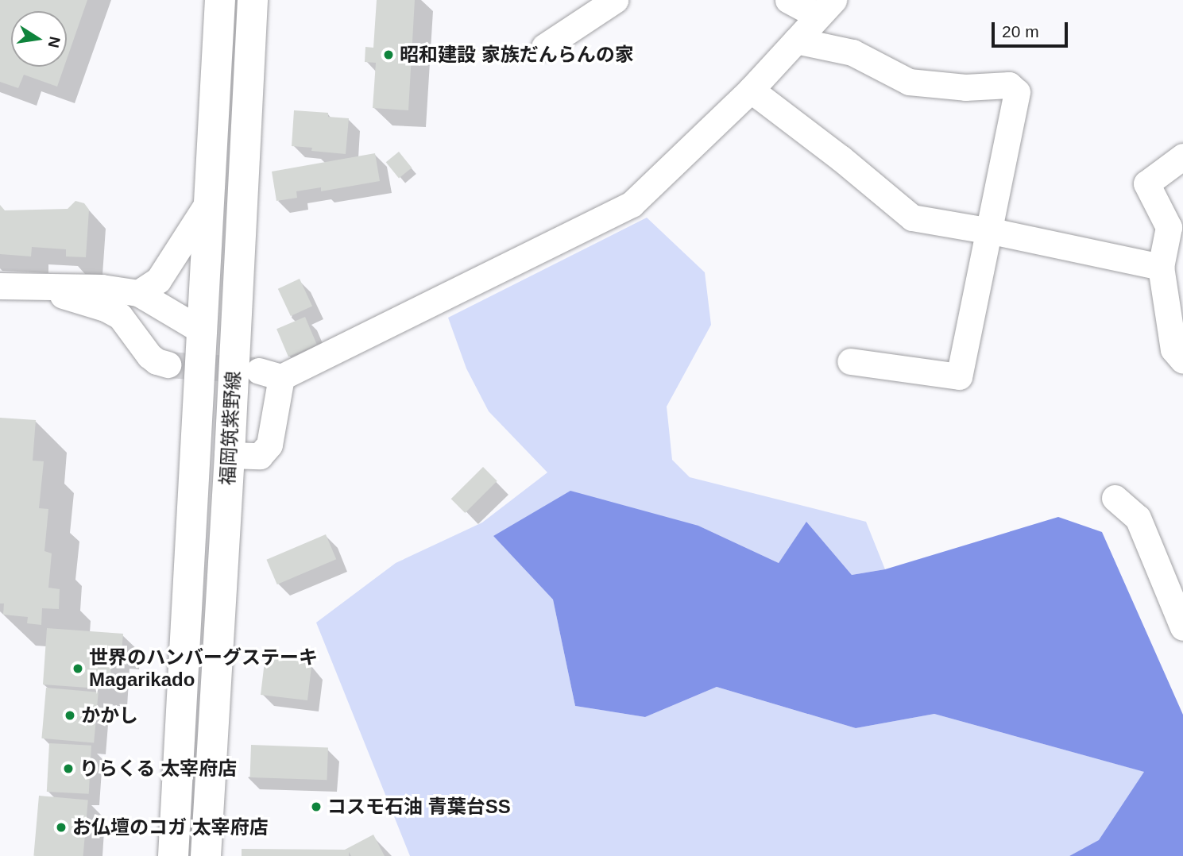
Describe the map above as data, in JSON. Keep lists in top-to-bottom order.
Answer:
{
  "streets": {
    "main road": ["福岡筑紫野線"]
  },
  "places": [
    "昭和建設 家族だんらんの家",
    "世界のハンバーグステーキ Magarikado",
    "かかし",
    "りらくる 太宰府店",
    "コスモ石油 青葉台SS",
    "お仏壇のコガ 太宰府店"
  ],
  "scale_bar": "20 m",
  "north": "right"
}
